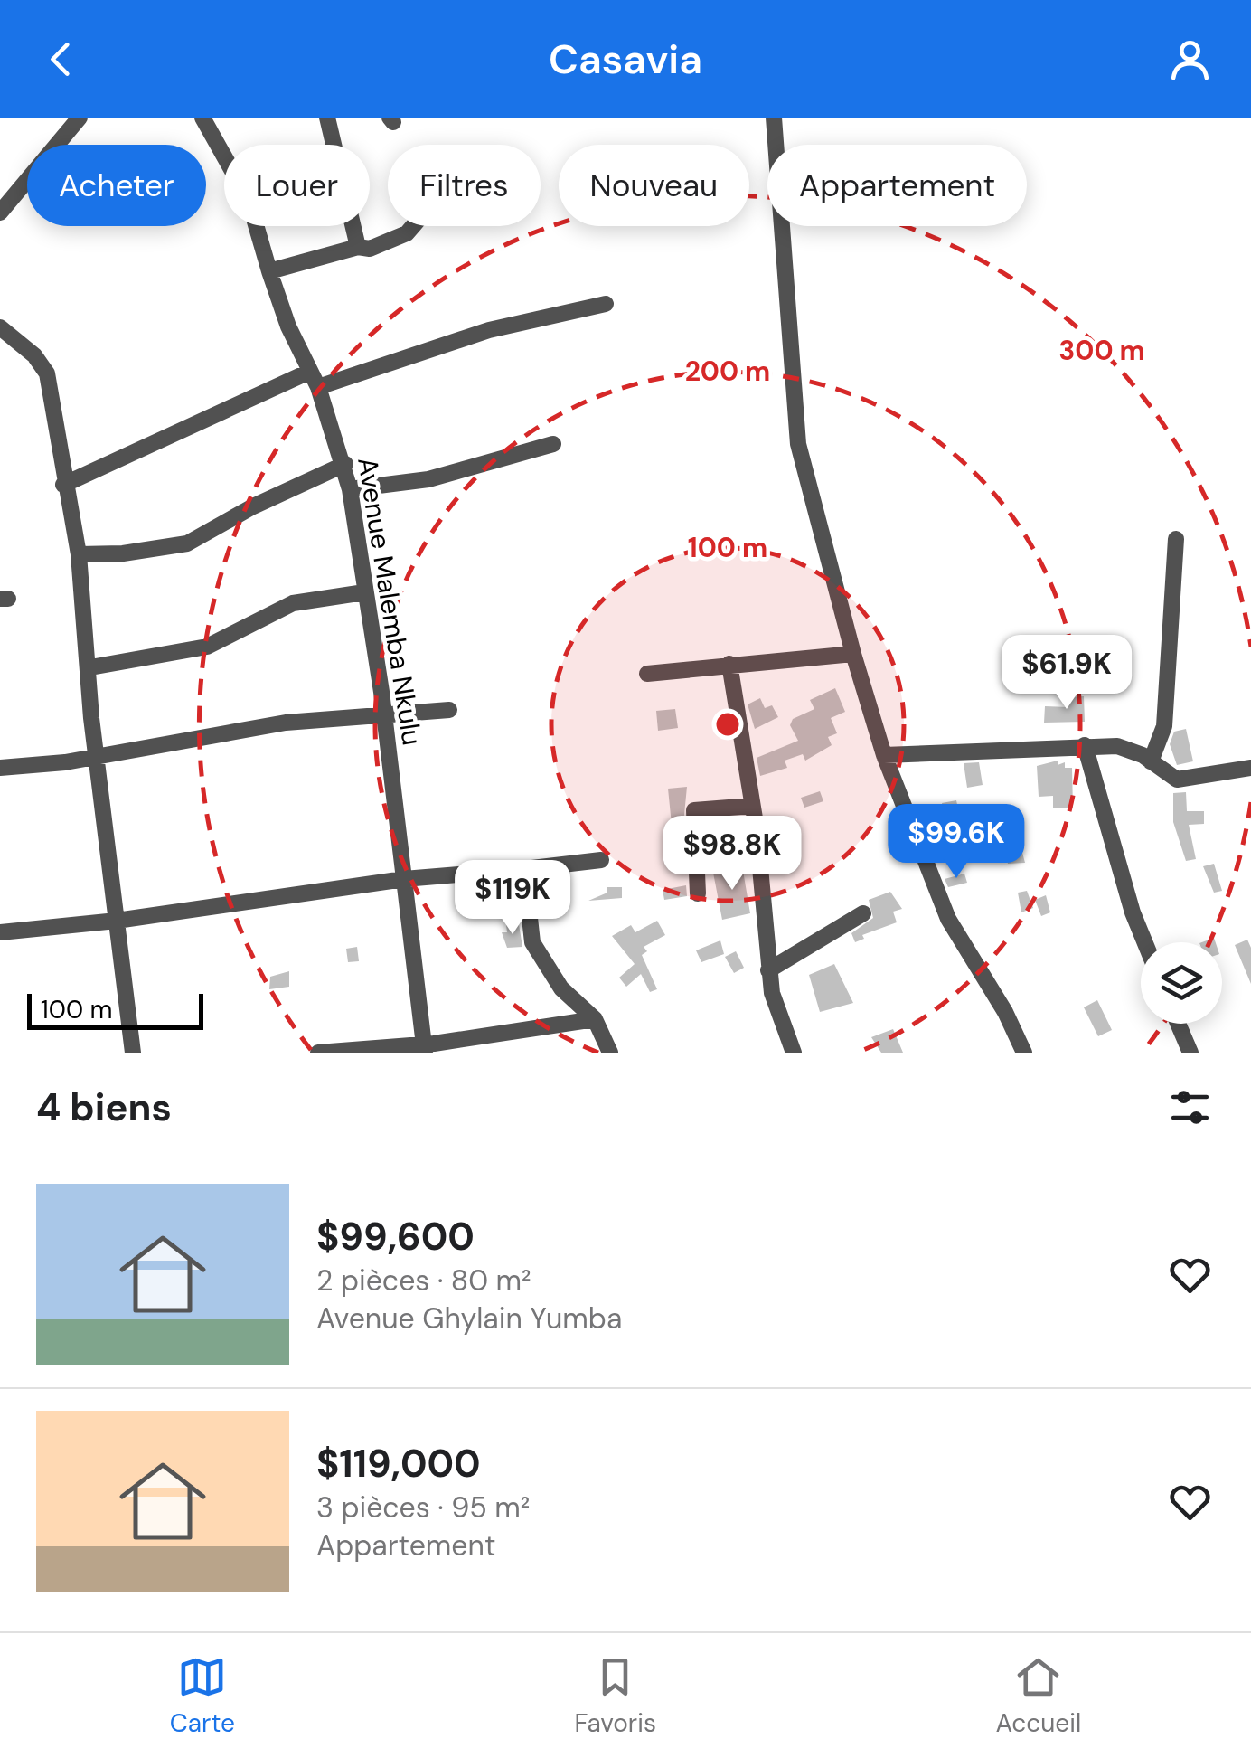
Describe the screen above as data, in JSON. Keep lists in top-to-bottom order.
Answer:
{
  "streets": {
    "street": ["Avenue Malemba Nkulu"]
  },
  "scale_bar": "100 m",
  "page": {
    "header": "Casavia",
    "chip": [
      "Acheter",
      "Louer",
      "Filtres",
      "Nouveau",
      "Appartement"
    ],
    "price": [
      "$61.9K",
      "$99.6K",
      "$98.8K",
      "$119K"
    ],
    "scale": "100 m",
    "heading": "4 biens",
    "list": [
      {
        "name": "$99,600",
        "note": "2 pièces · 80 m² · Avenue Ghylain Yumba"
      },
      {
        "name": "$119,000",
        "note": "3 pièces · 95 m² · Appartement"
      }
    ],
    "tabs": ["Carte", "Favoris", "Accueil"]
  },
  "rings": ["300 m", "200 m", "100 m"]
}
